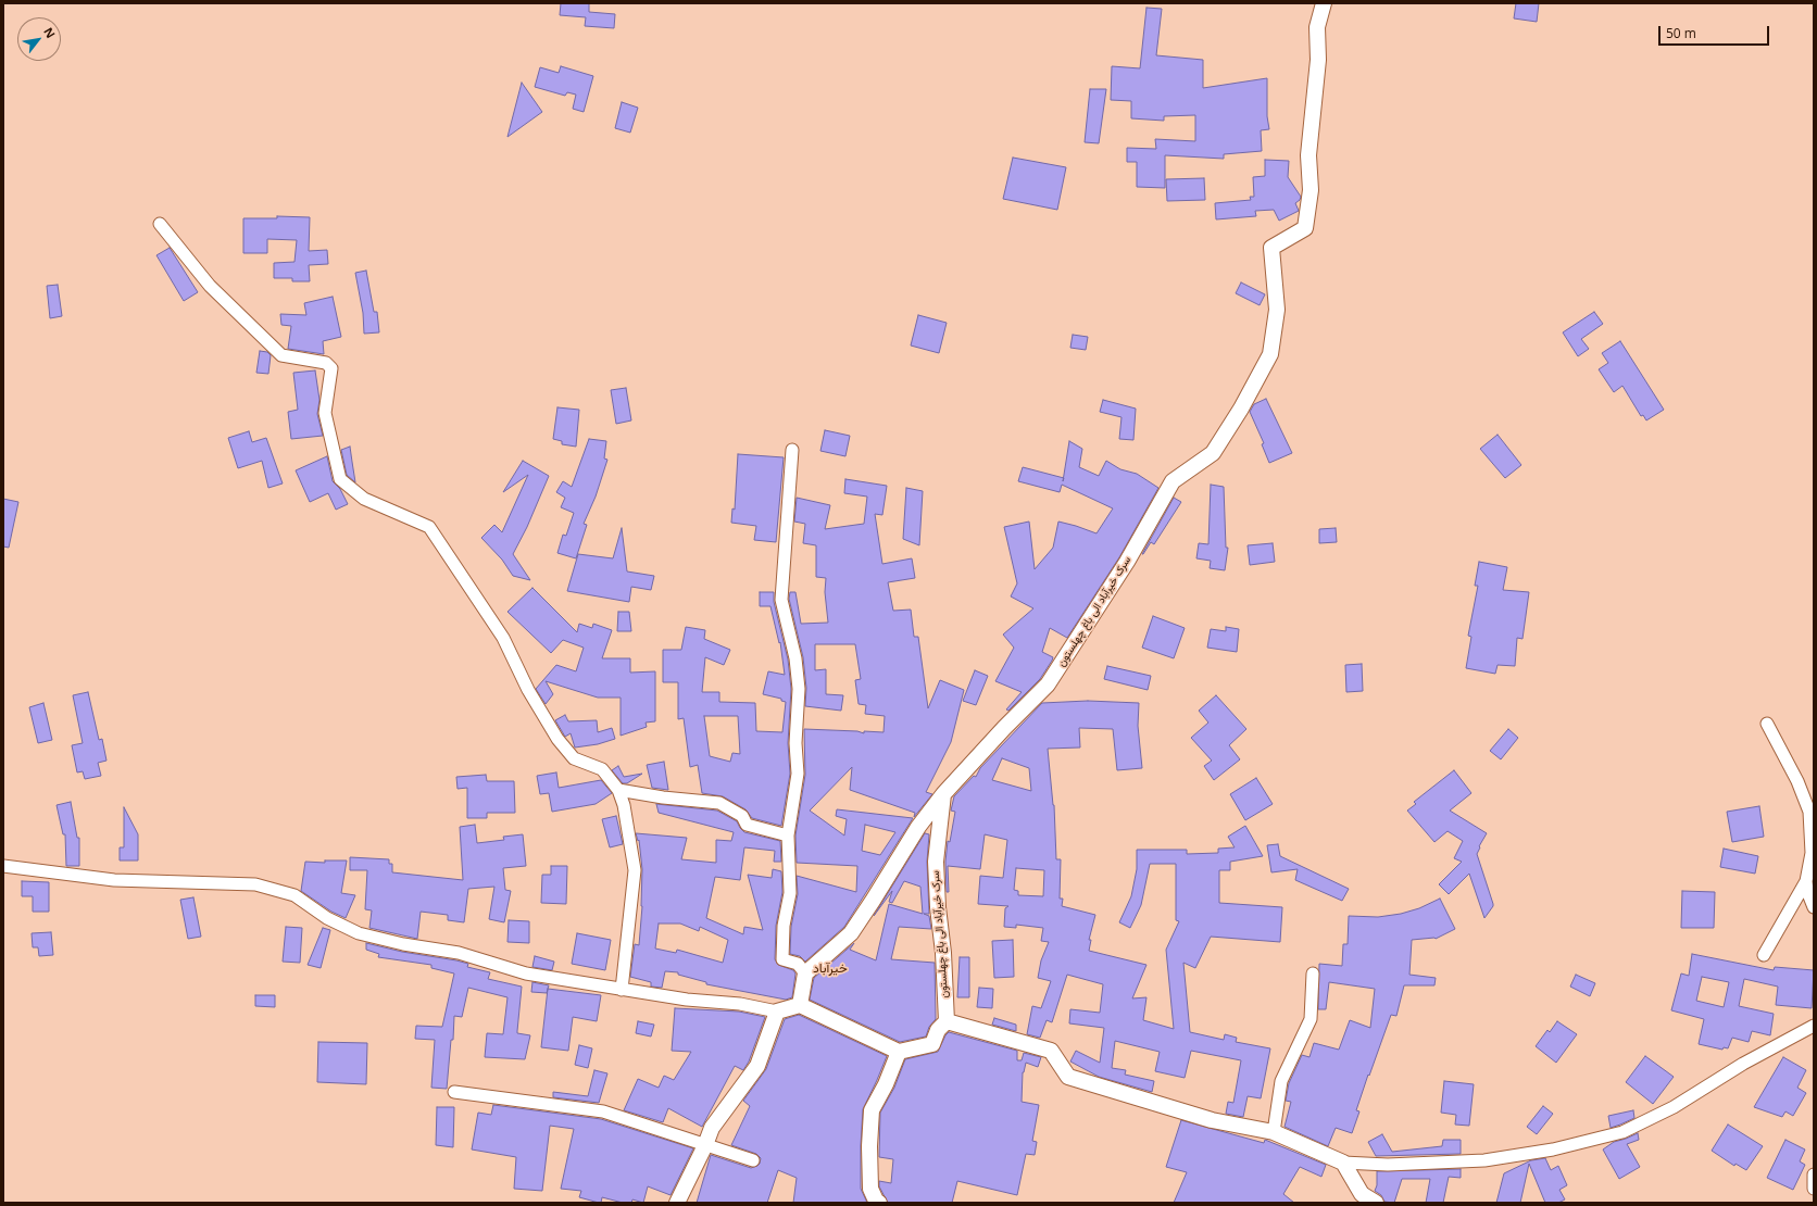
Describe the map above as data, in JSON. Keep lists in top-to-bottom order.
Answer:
{
  "streets": {
    "street": ["سرک خیرآباد الی باغ چهلستون"]
  },
  "districts": ["خیرآباد"],
  "scale_bar": "50 m",
  "north": "top right"
}
